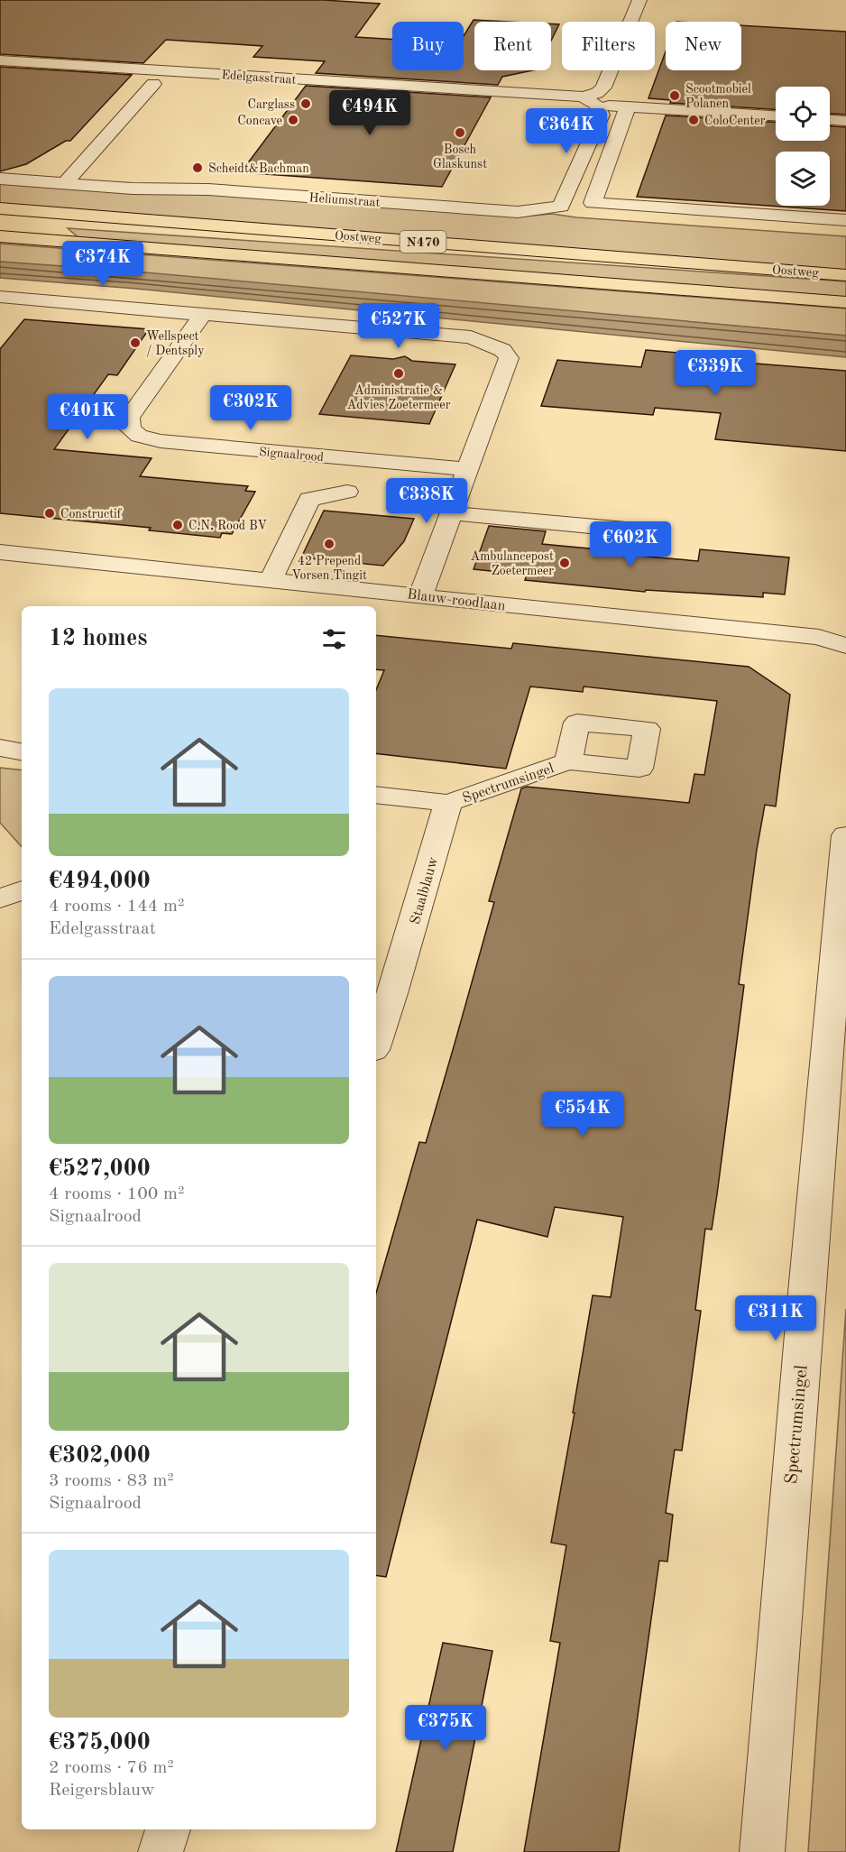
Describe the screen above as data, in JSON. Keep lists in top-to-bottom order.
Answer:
{
  "streets": {
    "main road": ["Oostweg", "N470"],
    "street": [
      "Edelgasstraat",
      "Heliumstraat",
      "Signaalrood",
      "Blauw-roodlaan",
      "Spectrumsingel",
      "Staalblauw"
    ]
  },
  "crossings": [
    ["Edelgasstraat", "Heliumstraat"],
    ["Spectrumsingel", "Staalblauw"]
  ],
  "places": [
    "Scootmobiel Polanen",
    "Carglass",
    "Concave",
    "ColoCenter",
    "Bosch Glaskunst",
    "Scheidt&Bachman",
    "Wellspect / Dentsply",
    "Administratie & Advies Zoetermeer",
    "Constructif",
    "C.N. Rood BV",
    "42 Prepend Vorsen Tingit",
    "Ambulancepost Zoetermeer"
  ],
  "page": {
    "chip": [
      "Buy",
      "Rent",
      "Filters",
      "New"
    ],
    "price": [
      "€494K",
      "€364K",
      "€374K",
      "€527K",
      "€339K",
      "€302K",
      "€401K",
      "€338K",
      "€602K",
      "€554K",
      "€311K",
      "€375K"
    ],
    "heading": "12 homes",
    "list": [
      {
        "name": "€494,000",
        "note": "4 rooms · 144 m² · Edelgasstraat"
      },
      {
        "name": "€527,000",
        "note": "4 rooms · 100 m² · Signaalrood"
      },
      {
        "name": "€302,000",
        "note": "3 rooms · 83 m² · Signaalrood"
      },
      {
        "name": "€375,000",
        "note": "2 rooms · 76 m² · Reigersblauw"
      }
    ]
  }
}
